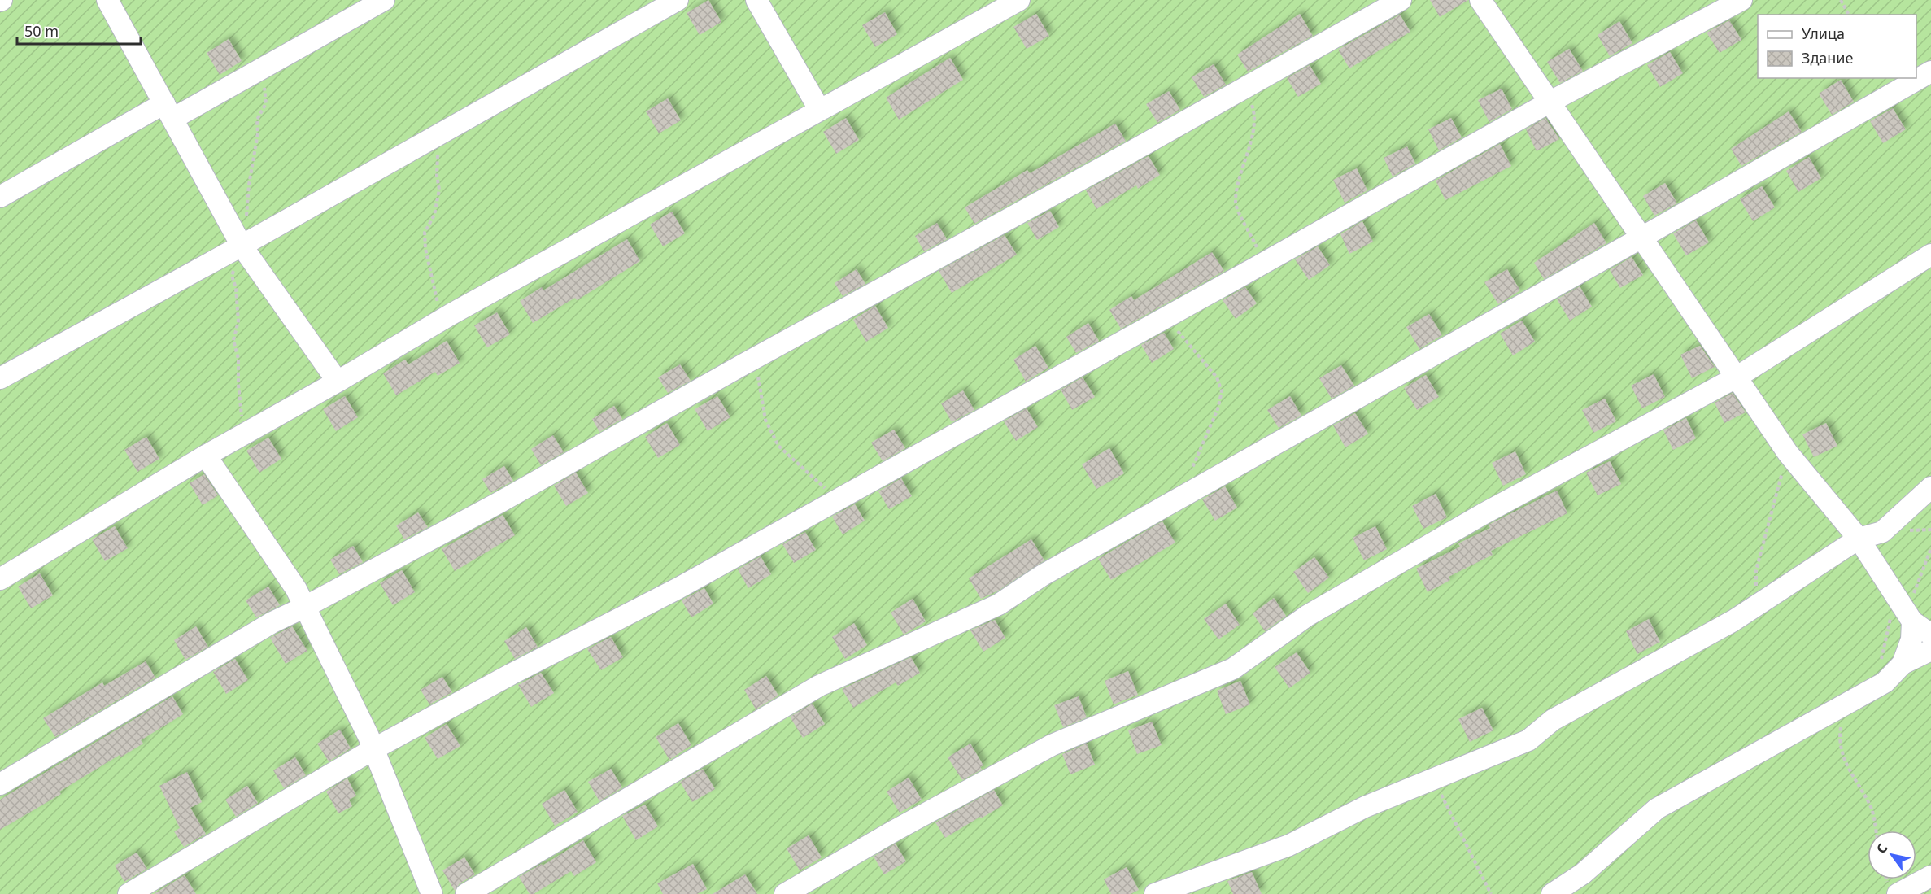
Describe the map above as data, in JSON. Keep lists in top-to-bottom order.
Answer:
{
  "legend": ["Улица", "Здание"],
  "scale_bar": "50 m",
  "north": "top left"
}
